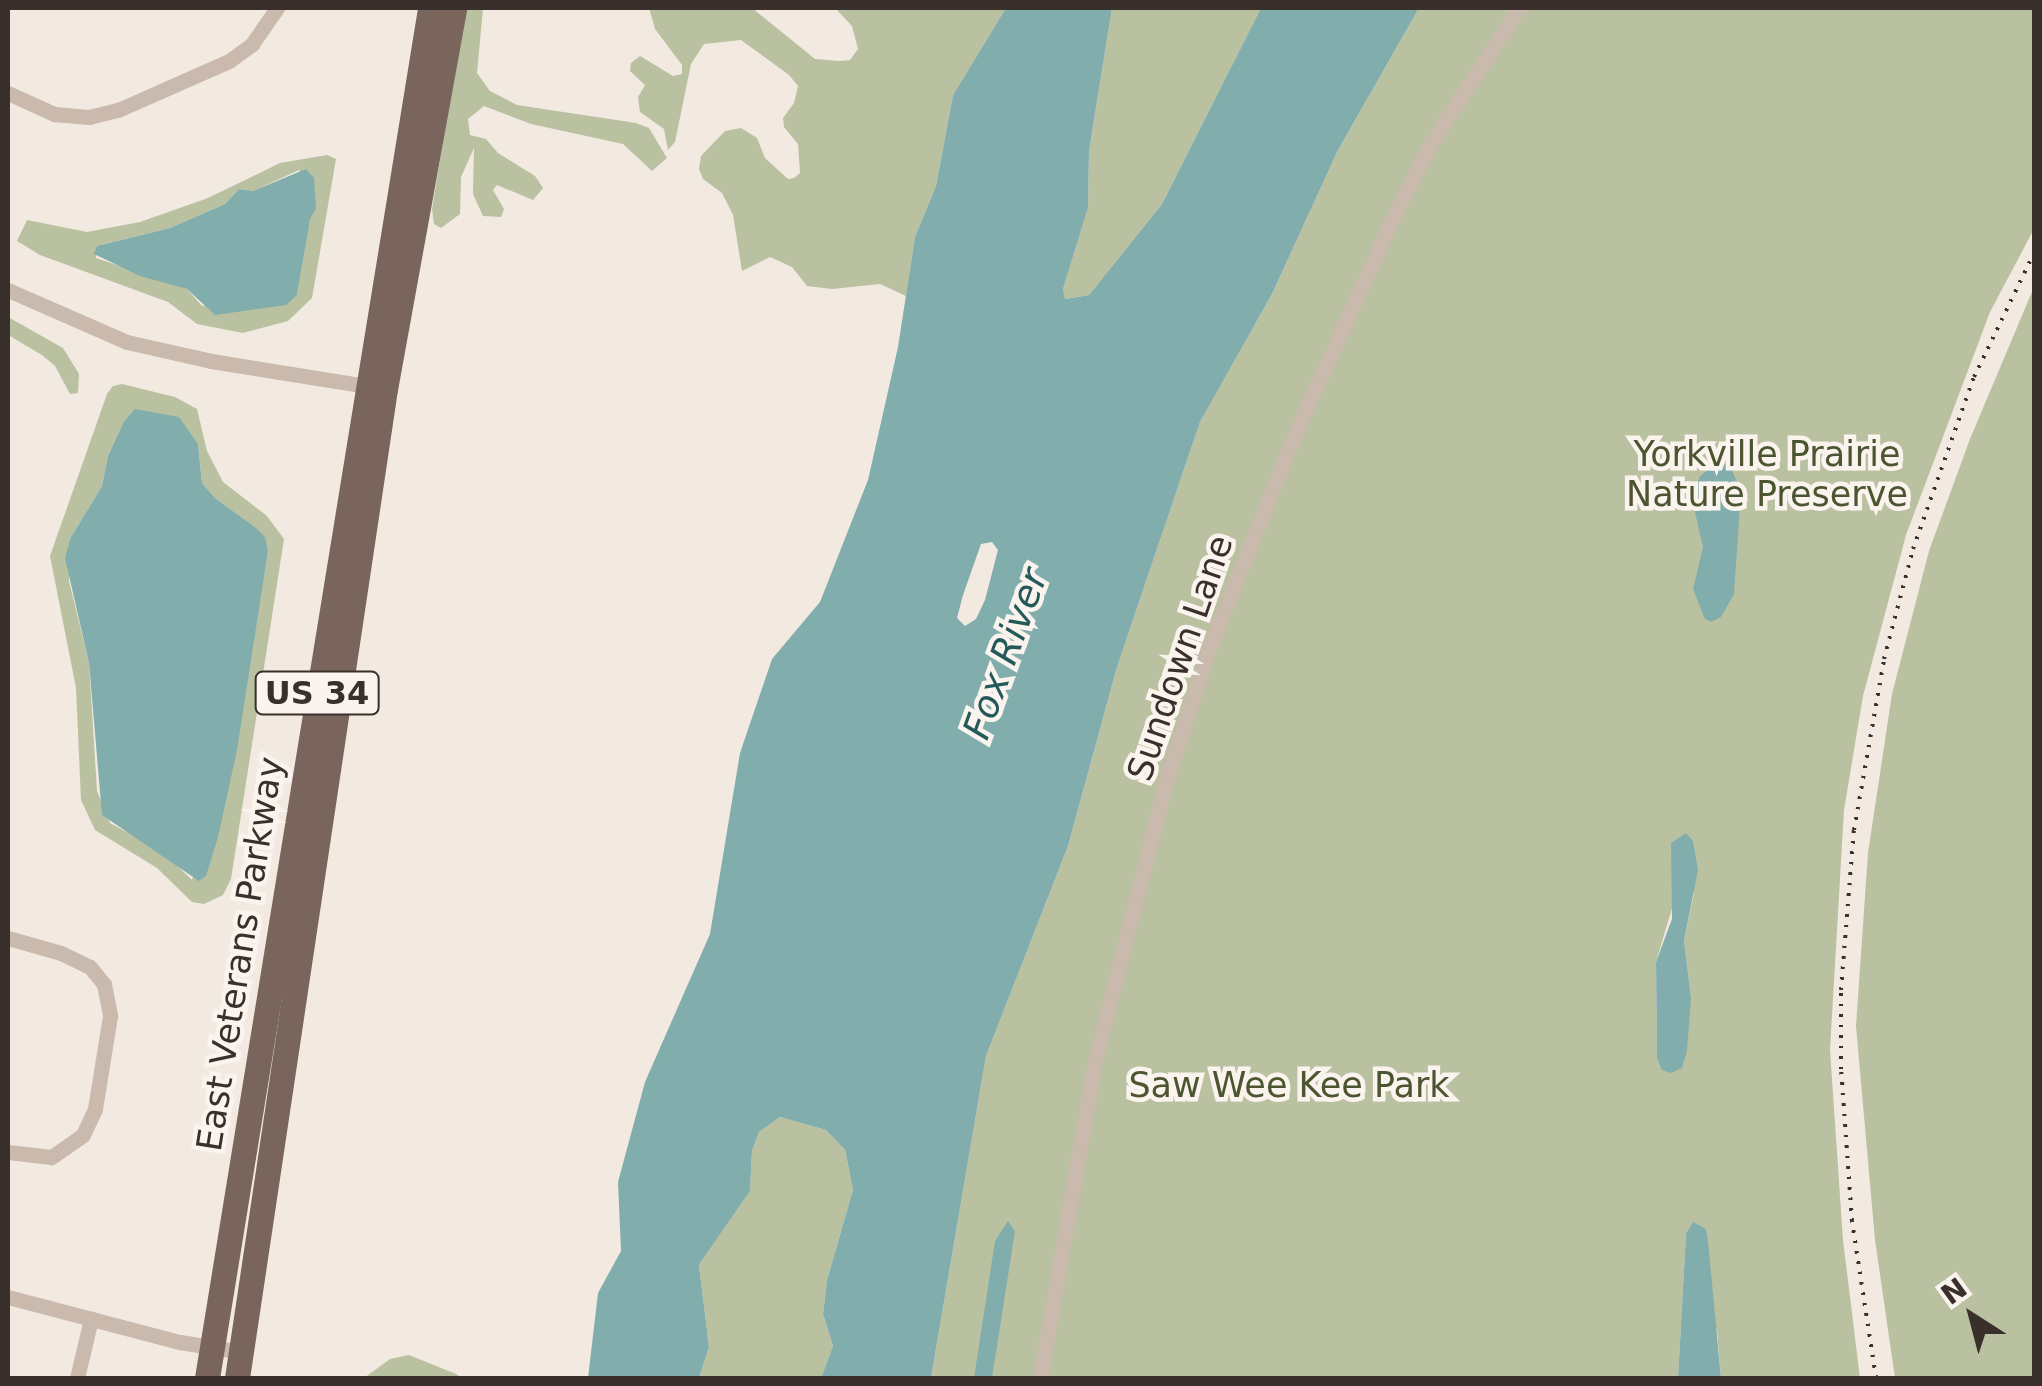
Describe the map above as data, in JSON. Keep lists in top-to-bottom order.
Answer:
{
  "streets": {
    "main road": ["US 34", "East Veterans Parkway"],
    "street": ["Sundown Lane"]
  },
  "water": ["Fox River"],
  "parks": ["Yorkville Prairie Nature Preserve", "Saw Wee Kee Park"],
  "north": "top left"
}
